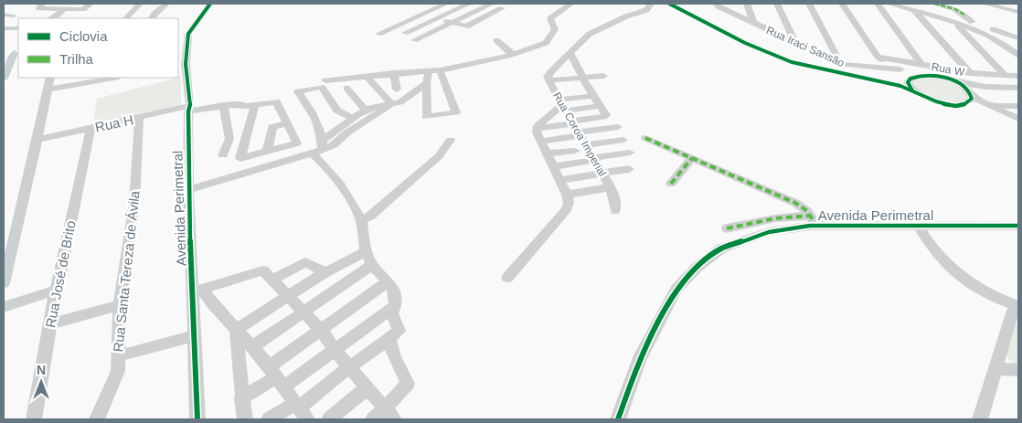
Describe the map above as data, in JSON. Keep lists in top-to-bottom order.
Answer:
{
  "streets": {
    "street": [
      "Rua Iraci Sansão",
      "Rua W",
      "Rua H",
      "Rua Coroa Imperial",
      "Avenida Perimetral",
      "Rua Santa Tereza de Ávila",
      "Rua José de Brito"
    ]
  },
  "crossings": [
    ["Rua H", "Avenida Perimetral"],
    ["Rua H", "Rua Santa Tereza de Ávila"],
    ["Rua H", "Rua José de Brito"]
  ],
  "legend": ["Ciclovia", "Trilha"],
  "north": "top"
}
